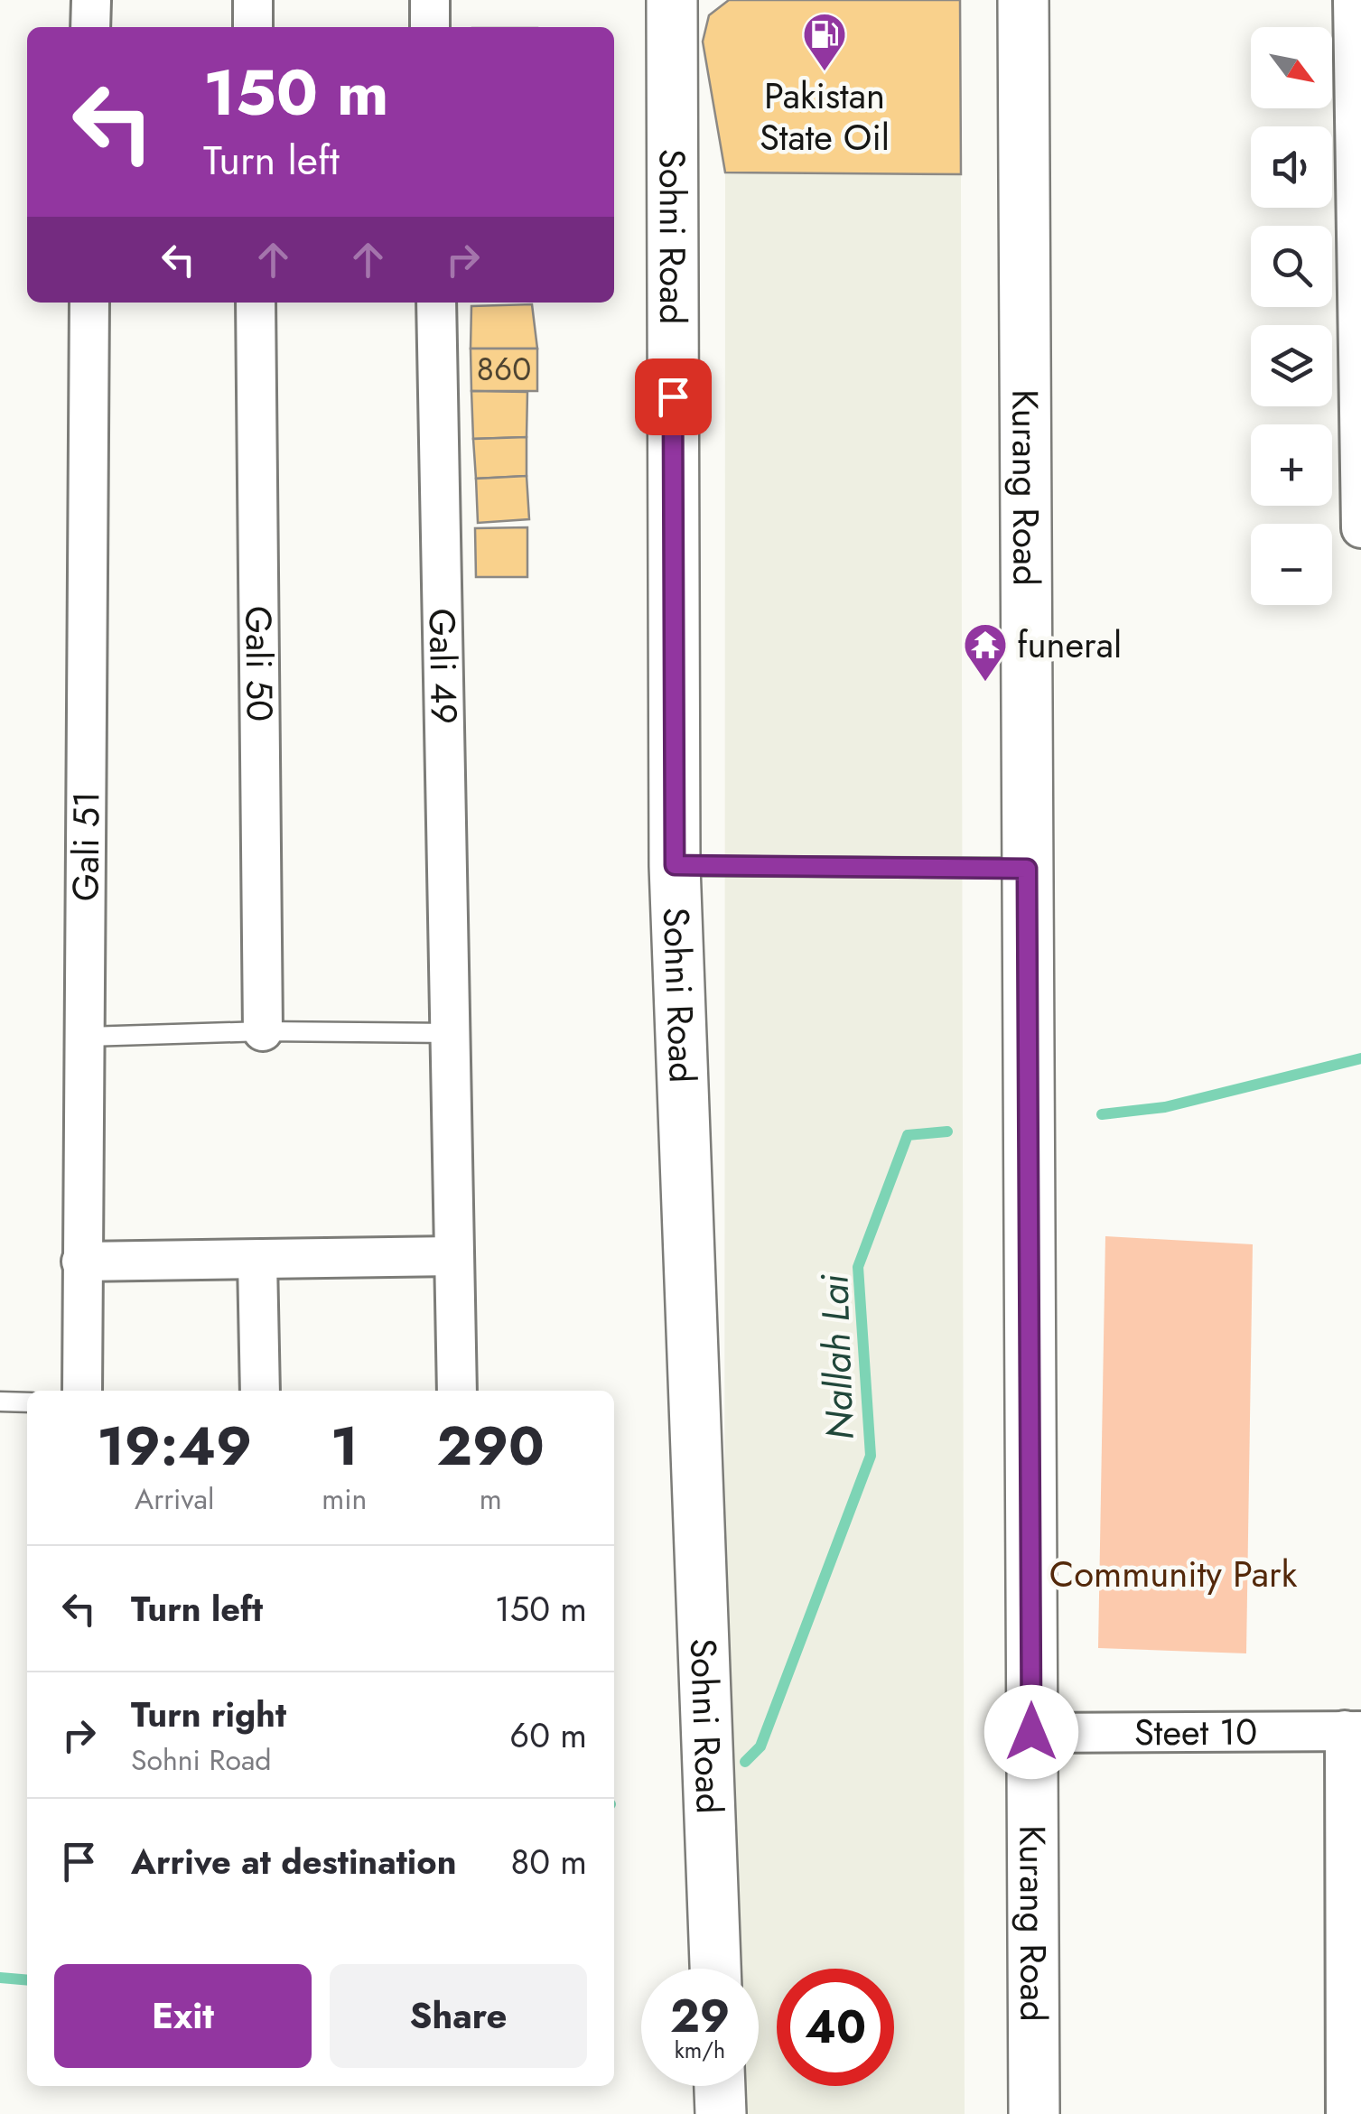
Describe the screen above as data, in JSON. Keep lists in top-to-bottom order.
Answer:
{
  "streets": {
    "street": [
      "Sohni Road",
      "Kurang Road",
      "Gali 50",
      "Gali 49",
      "Gali 51",
      "Steet 10"
    ]
  },
  "crossings": [
    ["Kurang Road", "Steet 10"]
  ],
  "water": ["Nallah Lai"],
  "parks": ["Community Park"],
  "places": {
    "fuel station": ["Pakistan State Oil"],
    "temple": ["funeral"]
  },
  "house_numbers": ["860"],
  "north": "bottom right",
  "page": {
    "map_buttons": ["+", "−"],
    "turn": ["150 m", "Turn left"],
    "eta": [
      "19:49",
      "Arrival",
      "1",
      "min",
      "290",
      "m"
    ],
    "list": [
      {
        "name": "Turn left",
        "value": "150 m"
      },
      {
        "name": "Turn right",
        "note": "Sohni Road",
        "value": "60 m"
      },
      {
        "name": "Arrive at destination",
        "value": "80 m"
      }
    ],
    "buttons": ["Exit", "Share"],
    "speed": "29 km/h",
    "limit": "40"
  }
}
